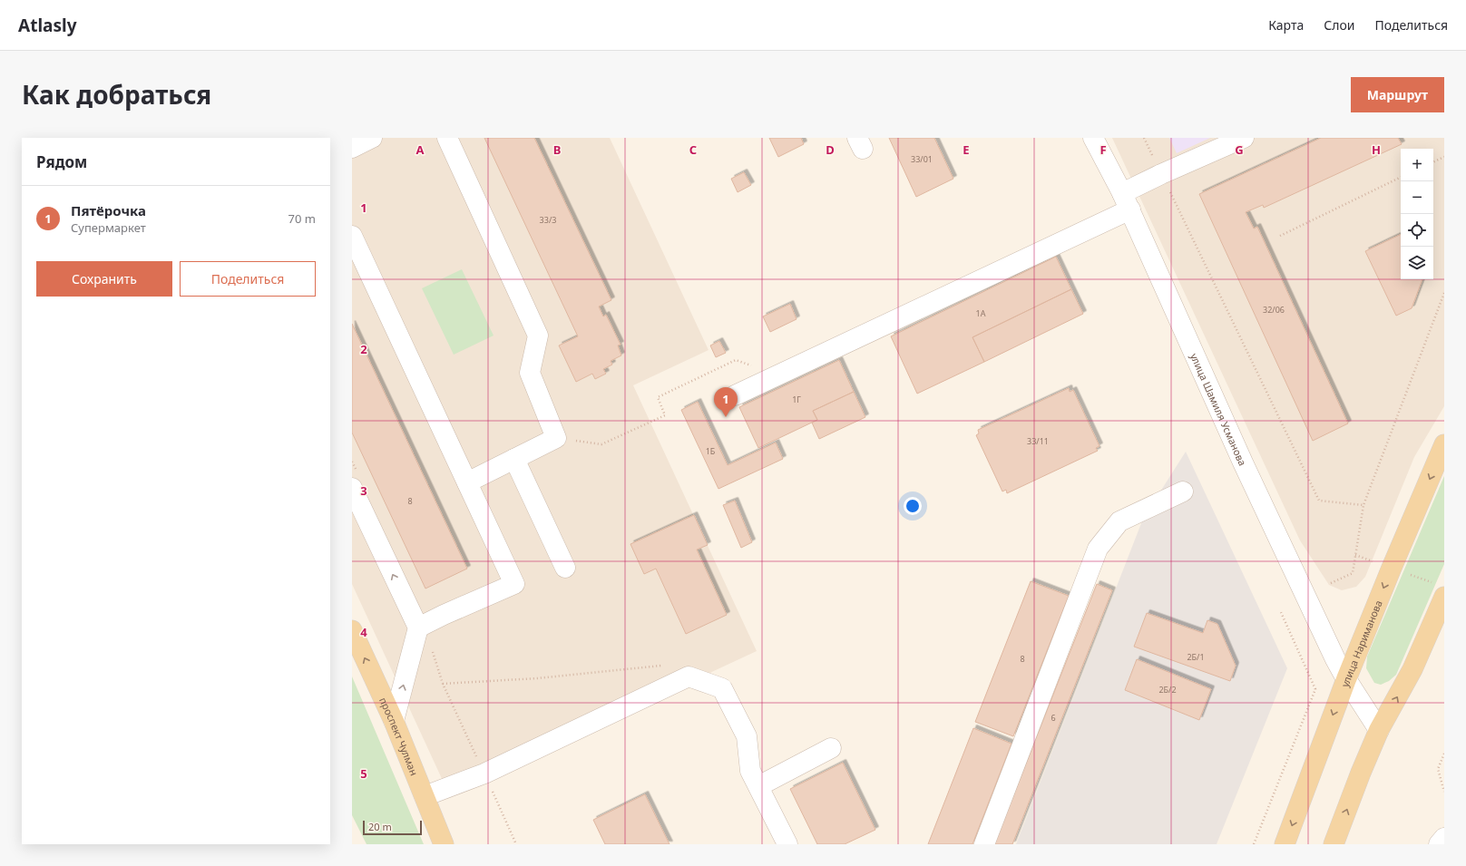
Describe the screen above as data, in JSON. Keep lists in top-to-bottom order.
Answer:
{
  "streets": {
    "main road": ["улица Нариманова", "проспект Чулман"],
    "street": ["улица Шамиля Усманова"]
  },
  "crossings": [
    ["улица Шамиля Усманова", "улица Нариманова"]
  ],
  "one_way": ["проспект Чулман"],
  "house_numbers": [
    "33/01",
    "33/3",
    "32/06",
    "1А",
    "1Г",
    "33/11",
    "1Б",
    "8",
    "2Б/1",
    "8",
    "2Б/2",
    "6"
  ],
  "scale_bar": "20 m",
  "page": {
    "header": "Atlasly",
    "nav": ["Карта", "Слои", "Поделиться"],
    "title": "Как добраться",
    "buttons": [
      "Маршрут",
      ["Сохранить", "Поделиться"]
    ],
    "heading": "Рядом",
    "map_buttons": ["+", "−"],
    "list": [
      {
        "mark": "1",
        "name": "Пятёрочка",
        "note": "Супермаркет",
        "value": "70 m"
      }
    ],
    "pins": "1",
    "scale": "20 m"
  },
  "grid": {
    "columns": [
      "A",
      "B",
      "C",
      "D",
      "E",
      "F",
      "G",
      "H"
    ],
    "rows": [
      "1",
      "2",
      "3",
      "4",
      "5"
    ]
  }
}
